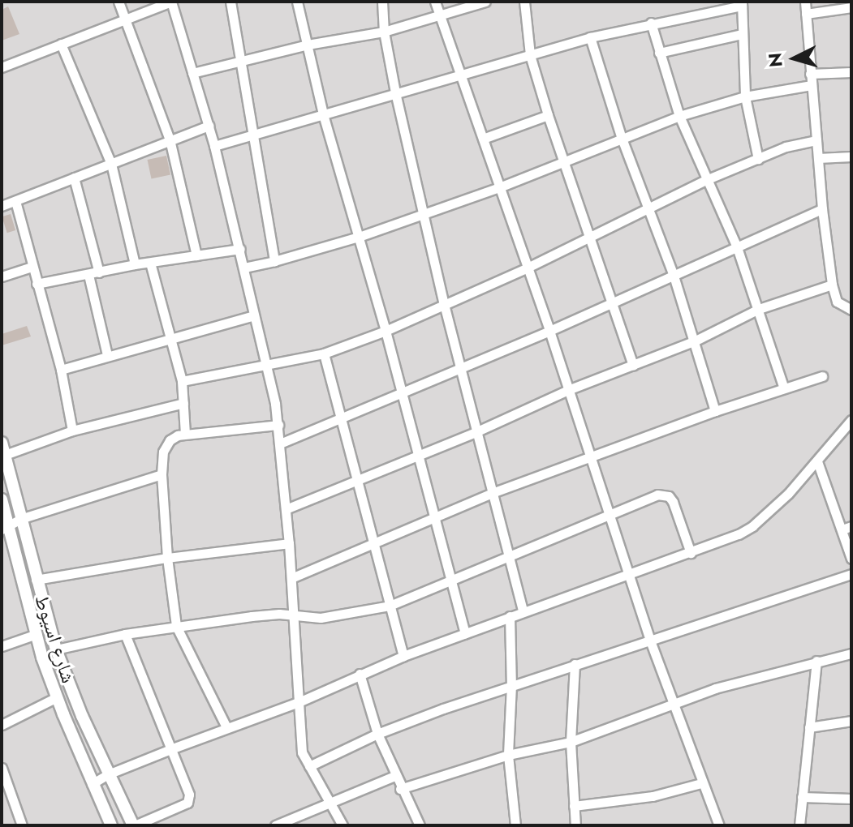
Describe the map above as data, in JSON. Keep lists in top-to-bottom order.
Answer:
{
  "streets": {
    "street": ["شارع اسيوط"]
  },
  "north": "left"
}
